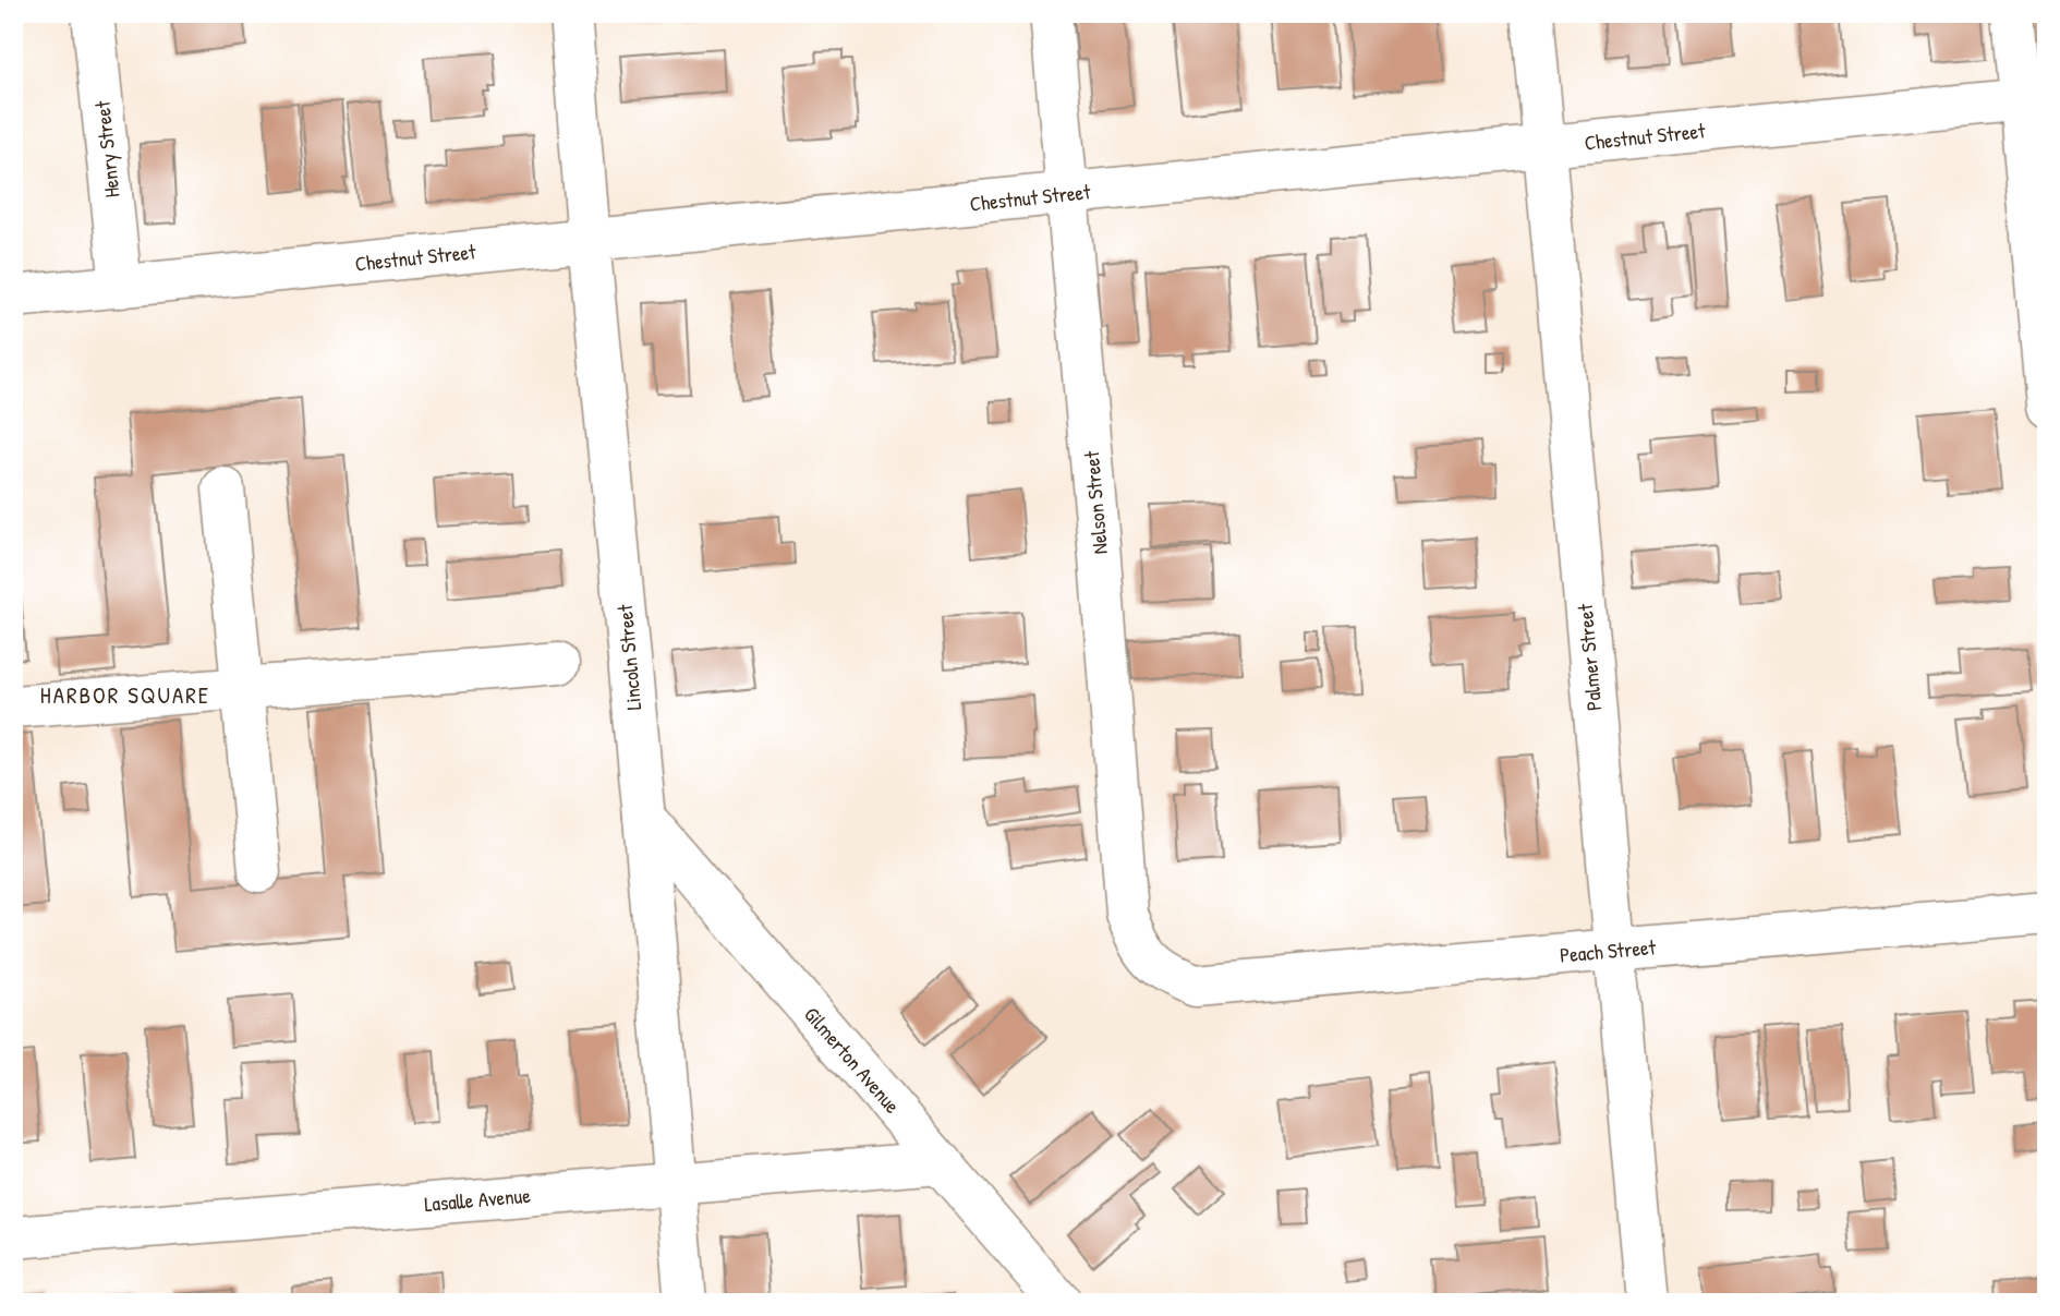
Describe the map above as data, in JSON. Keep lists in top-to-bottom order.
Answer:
{
  "streets": {
    "street": [
      "Chestnut Street",
      "Henry Street",
      "Nelson Street",
      "Lincoln Street",
      "Palmer Street",
      "Peach Street",
      "Gilmerton Avenue",
      "Lasalle Avenue"
    ]
  },
  "crossings": [
    ["Chestnut Street", "Henry Street"],
    ["Chestnut Street", "Nelson Street"],
    ["Chestnut Street", "Lincoln Street"],
    ["Chestnut Street", "Palmer Street"],
    ["Nelson Street", "Peach Street"],
    ["Lincoln Street", "Gilmerton Avenue"],
    ["Lincoln Street", "Lasalle Avenue"],
    ["Palmer Street", "Peach Street"],
    ["Gilmerton Avenue", "Lasalle Avenue"]
  ],
  "districts": ["HARBOR SQUARE"]
}
